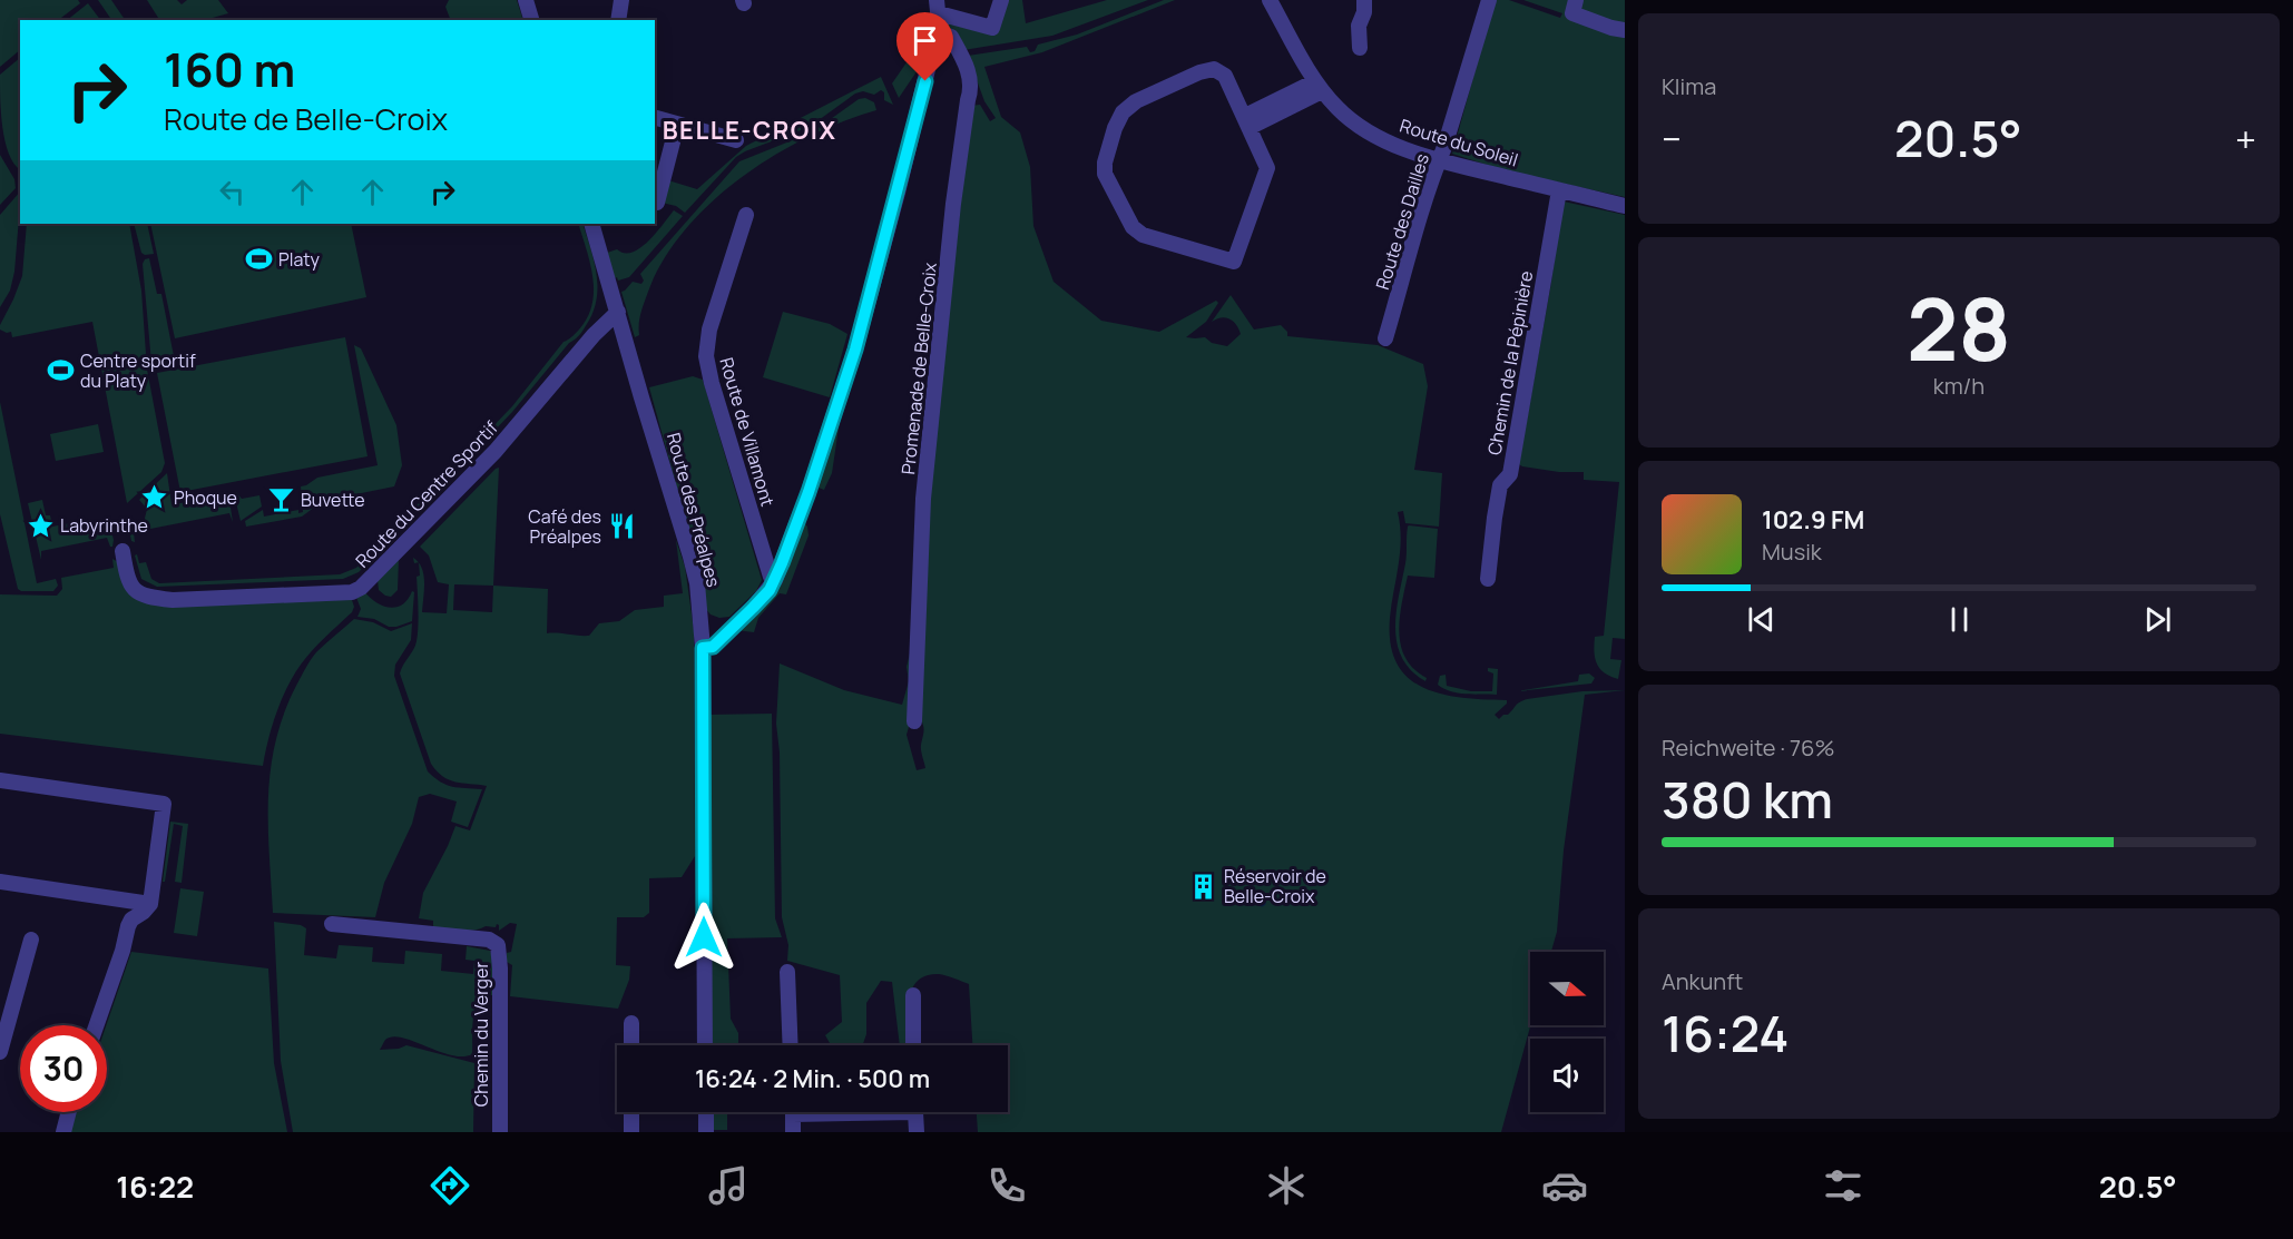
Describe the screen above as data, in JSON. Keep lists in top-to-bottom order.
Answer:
{
  "streets": {
    "street": [
      "Route du Soleil",
      "Route des Dailles",
      "Chemin de la Pépinière",
      "Promenade de Belle-Croix",
      "Route de Villamont",
      "Route du Centre Sportif",
      "Route des Préalpes",
      "Chemin du Verger"
    ]
  },
  "crossings": [
    ["Route du Soleil", "Route des Dailles"],
    ["Route du Soleil", "Chemin de la Pépinière"],
    ["Route du Centre Sportif", "Route des Préalpes"]
  ],
  "districts": ["BELLE-CROIX"],
  "places": {
    "sports": ["Platy", "Centre sportif du Platy"],
    "place": ["Phoque", "Labyrinthe"],
    "bar": ["Buvette"],
    "restaurant": ["Café des Préalpes"],
    "building": ["Réservoir de Belle-Croix"]
  },
  "north": "right",
  "page": {
    "tile": [
      "Klima",
      ["28", "km/h"],
      ["Reichweite · 76%", "380 km"],
      ["Ankunft", "16:24"]
    ],
    "turn": ["160 m", "Route de Belle-Croix"],
    "heat": ["−", "20.5°", "+"],
    "song": ["102.9 FM", "Musik"],
    "limit": "30",
    "trip": "16:24 · 2 Min. · 500 m",
    "tabs": ["16:22", "20.5°"]
  }
}
